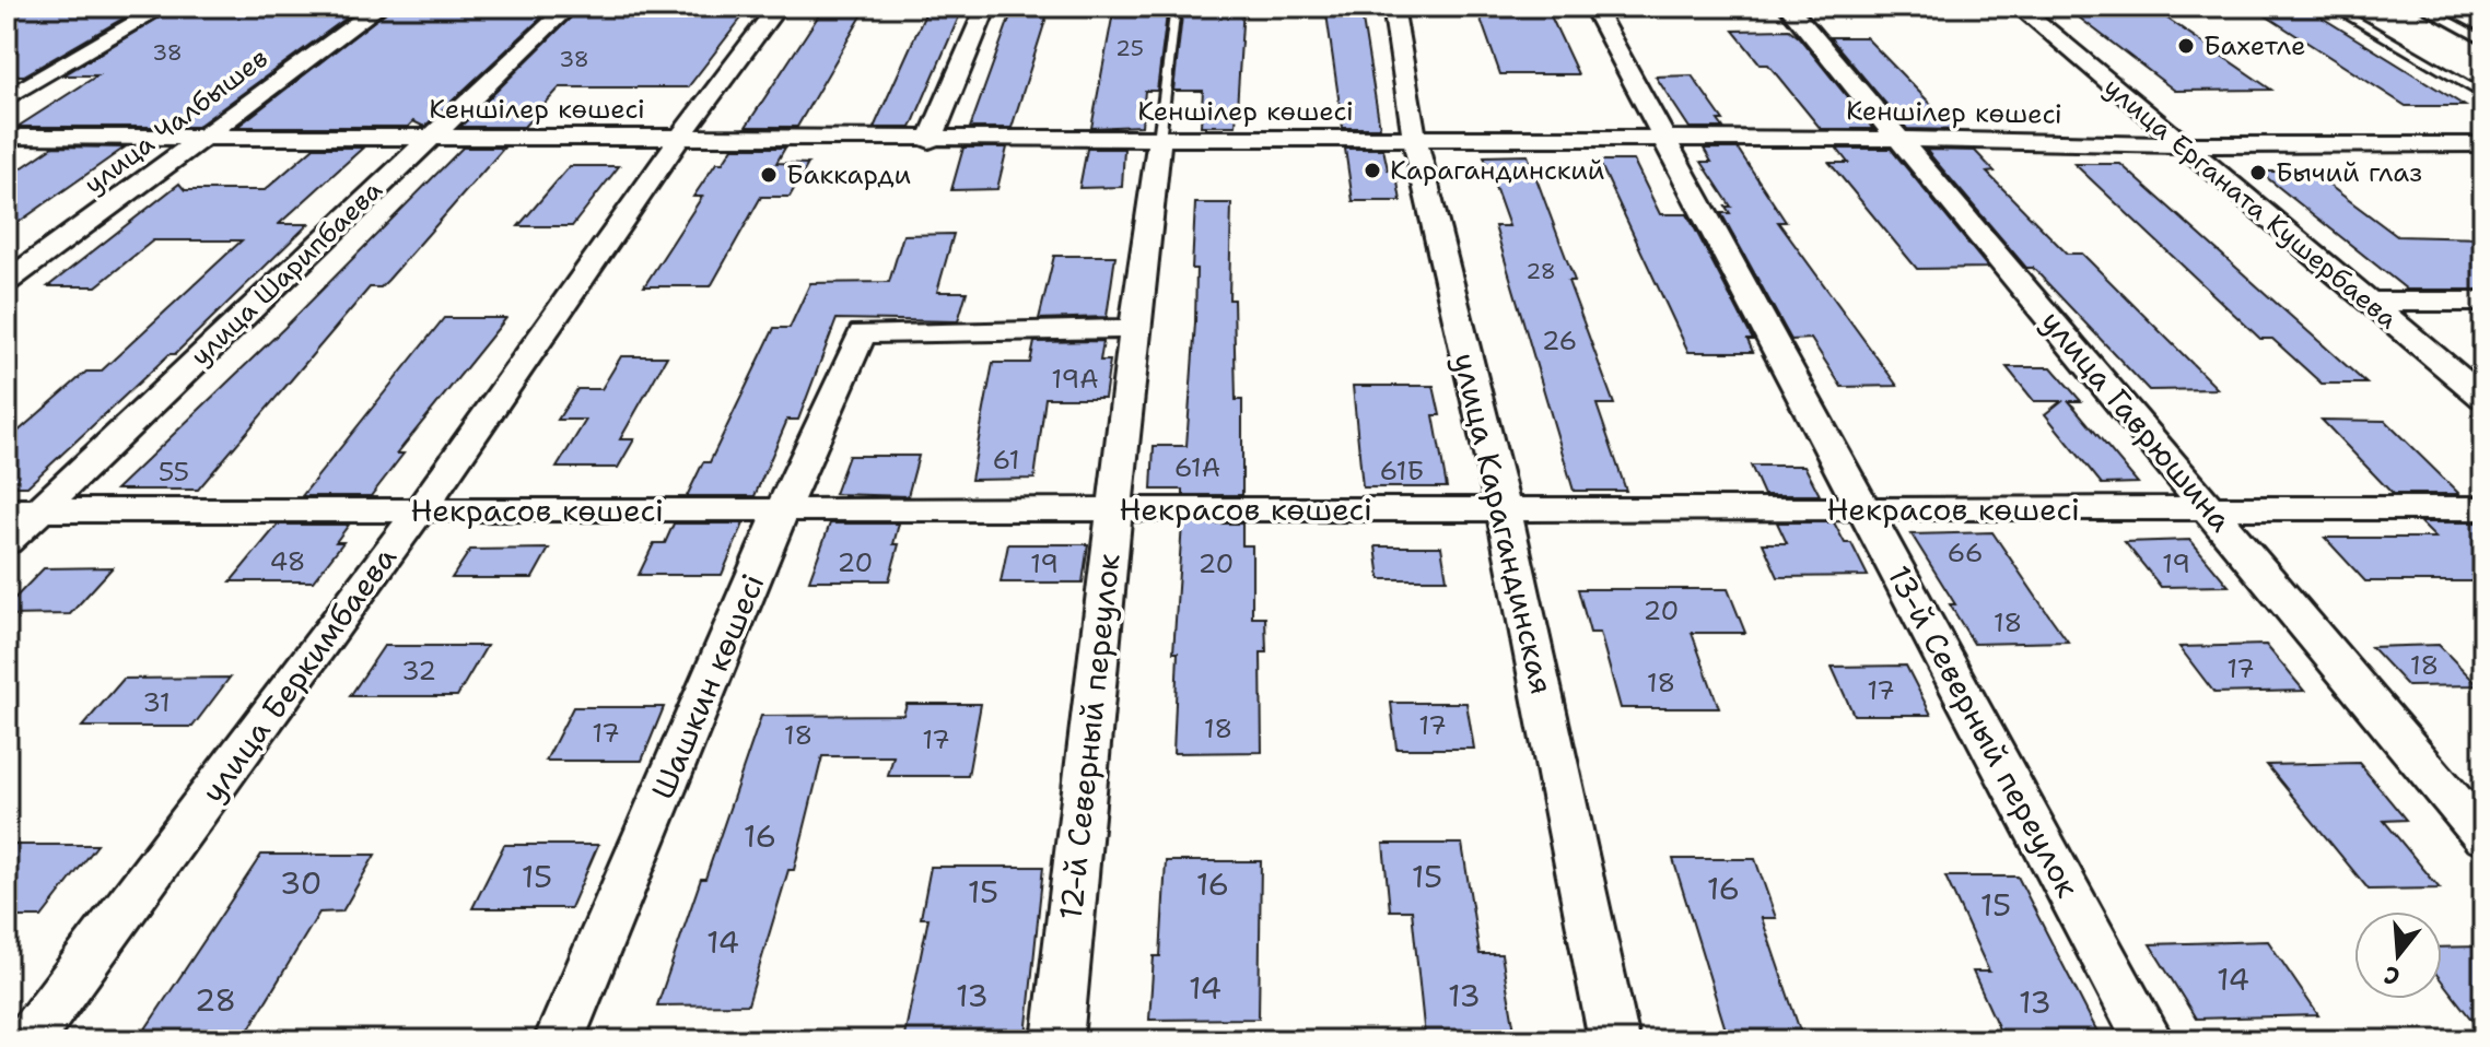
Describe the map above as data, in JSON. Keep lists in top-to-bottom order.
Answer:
{
  "streets": {
    "street": [
      "Кеншілер көшесі",
      "улица Чалбышев",
      "улица Ерганата Кушербаева",
      "улица Шарипбаева",
      "улица Гаврюшина",
      "Некрасов көшесі",
      "улица Карагандинская",
      "улица Беркимбаева",
      "Шашкин көшесі",
      "13-й Северный переулок",
      "12-й Северный переулок"
    ]
  },
  "crossings": [
    ["Кеншілер көшесі", "улица Чалбышев"],
    ["Кеншілер көшесі", "улица Ерганата Кушербаева"],
    ["Кеншілер көшесі", "улица Шарипбаева"],
    ["Кеншілер көшесі", "улица Гаврюшина"],
    ["Кеншілер көшесі", "улица Карагандинская"],
    ["Кеншілер көшесі", "улица Беркимбаева"],
    ["Кеншілер көшесі", "13-й Северный переулок"],
    ["Кеншілер көшесі", "12-й Северный переулок"],
    ["улица Шарипбаева", "Некрасов көшесі"],
    ["улица Гаврюшина", "Некрасов көшесі"],
    ["Некрасов көшесі", "улица Карагандинская"],
    ["Некрасов көшесі", "улица Беркимбаева"],
    ["Некрасов көшесі", "Шашкин көшесі"],
    ["Некрасов көшесі", "13-й Северный переулок"],
    ["Некрасов көшесі", "12-й Северный переулок"],
    ["Шашкин көшесі", "12-й Северный переулок"]
  ],
  "places": [
    "Бахетле",
    "Карагандинский",
    "Бычий глаз",
    "Баккарди"
  ],
  "house_numbers": [
    "25",
    "38",
    "38",
    "28",
    "26",
    "19А",
    "61",
    "61А",
    "61Б",
    "55",
    "66",
    "48",
    "20",
    "19",
    "20",
    "19",
    "20",
    "18",
    "18",
    "17",
    "32",
    "18",
    "17",
    "31",
    "17",
    "18",
    "17",
    "18",
    "17",
    "16",
    "15",
    "15",
    "30",
    "16",
    "16",
    "15",
    "15",
    "14",
    "14",
    "14",
    "13",
    "13",
    "28",
    "13"
  ],
  "north": "bottom"
}
